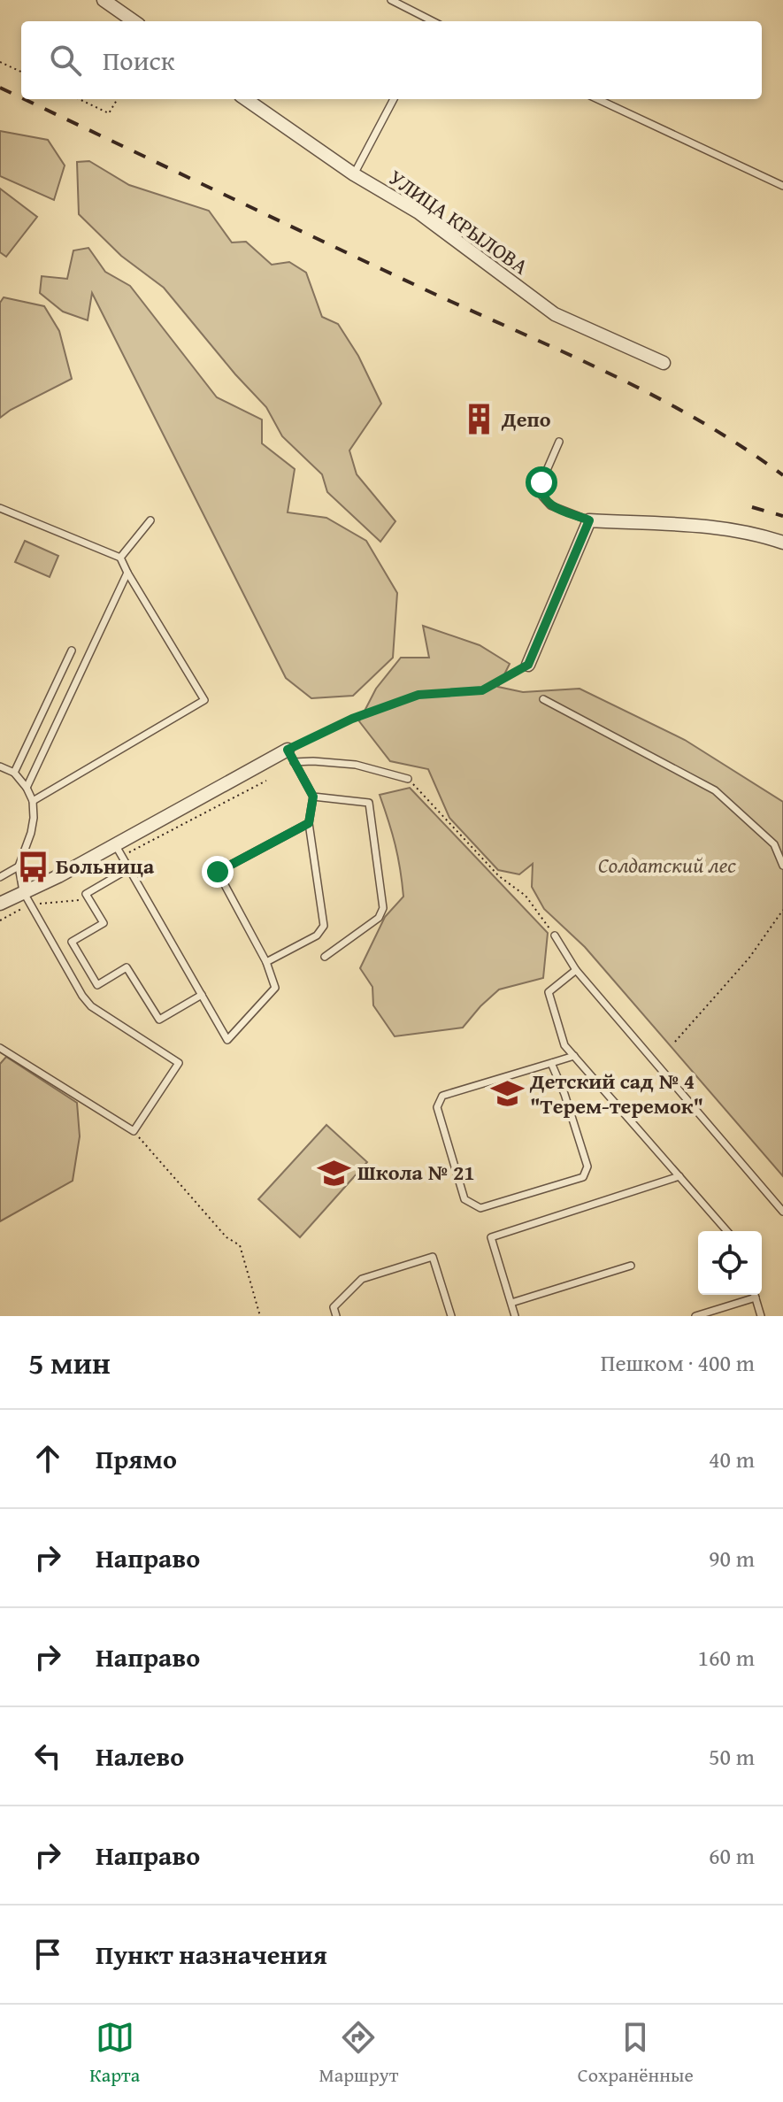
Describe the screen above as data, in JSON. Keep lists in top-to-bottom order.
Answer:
{
  "streets": {
    "street": ["УЛИЦА КРЫЛОВА"]
  },
  "parks": ["Солдатский лес"],
  "places": {
    "building": ["Депо"],
    "bus stop": ["Больница"],
    "school or university": ["Детский сад № 4 \"Терем-теремок\"", "Школа № 21"]
  },
  "page": {
    "search": "Поиск",
    "heading": ["5 мин", "Пешком · 400 m"],
    "list": [
      ["Прямо", "40 m"],
      ["Направо", "90 m"],
      ["Направо", "160 m"],
      ["Налево", "50 m"],
      ["Направо", "60 m"],
      "Пункт назначения"
    ],
    "nav": ["Карта", "Маршрут", "Сохранённые"]
  }
}
